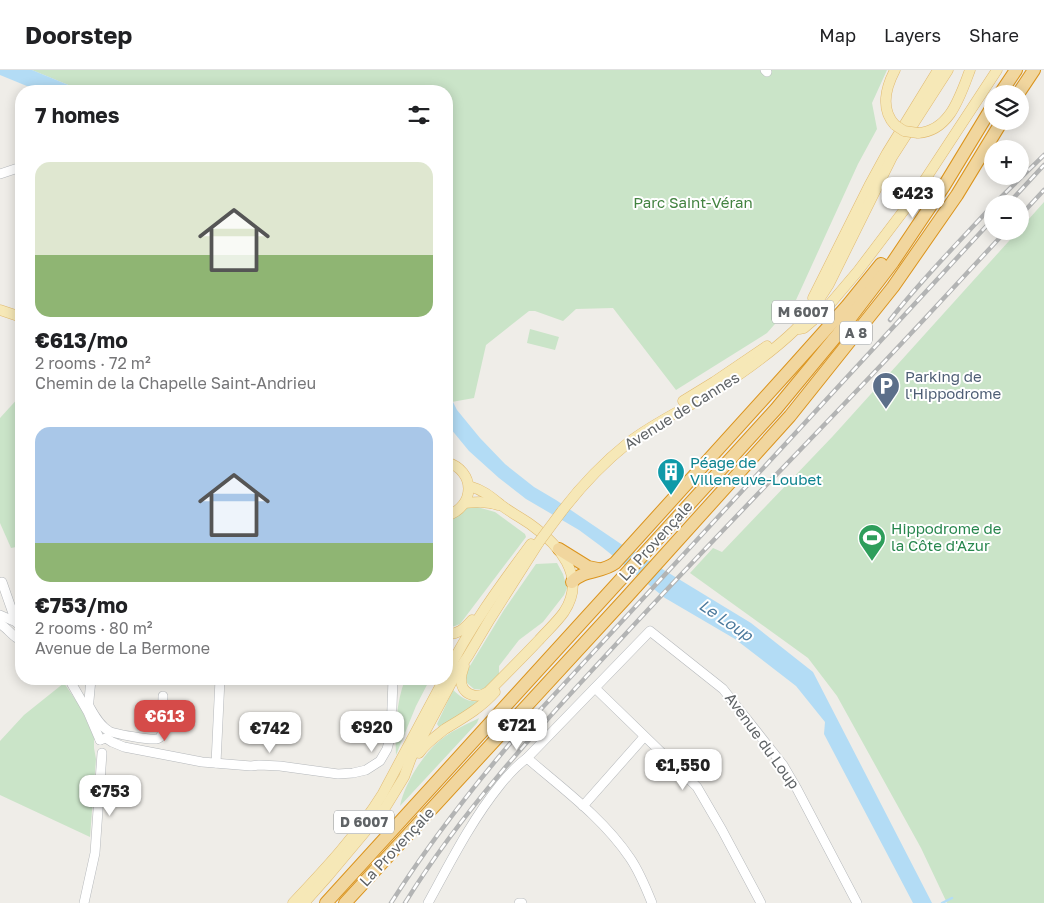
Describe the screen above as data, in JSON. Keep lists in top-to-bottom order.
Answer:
{
  "streets": {
    "highway": ["A 8", "La Provençale"],
    "main road": ["M 6007", "Avenue de Cannes", "D 6007"],
    "street": ["Avenue du Loup"]
  },
  "water": ["Le Loup"],
  "parks": ["Parc Saint-Véran"],
  "places": {
    "parking": ["Parking de l'Hippodrome"],
    "building": ["Péage de Villeneuve-Loubet"],
    "sports": ["Hippodrome de la Côte d'Azur"]
  },
  "page": {
    "header": "Doorstep",
    "nav": ["Map", "Layers", "Share"],
    "map_buttons": ["+", "−"],
    "heading": "7 homes",
    "list": [
      {
        "name": "€613/mo",
        "note": "2 rooms · 72 m² · Chemin de la Chapelle Saint-Andrieu"
      },
      {
        "name": "€753/mo",
        "note": "2 rooms · 80 m² · Avenue de La Bermone"
      }
    ],
    "price": [
      "€423",
      "€613",
      "€721",
      "€920",
      "€742",
      "€1,550",
      "€753"
    ]
  }
}
